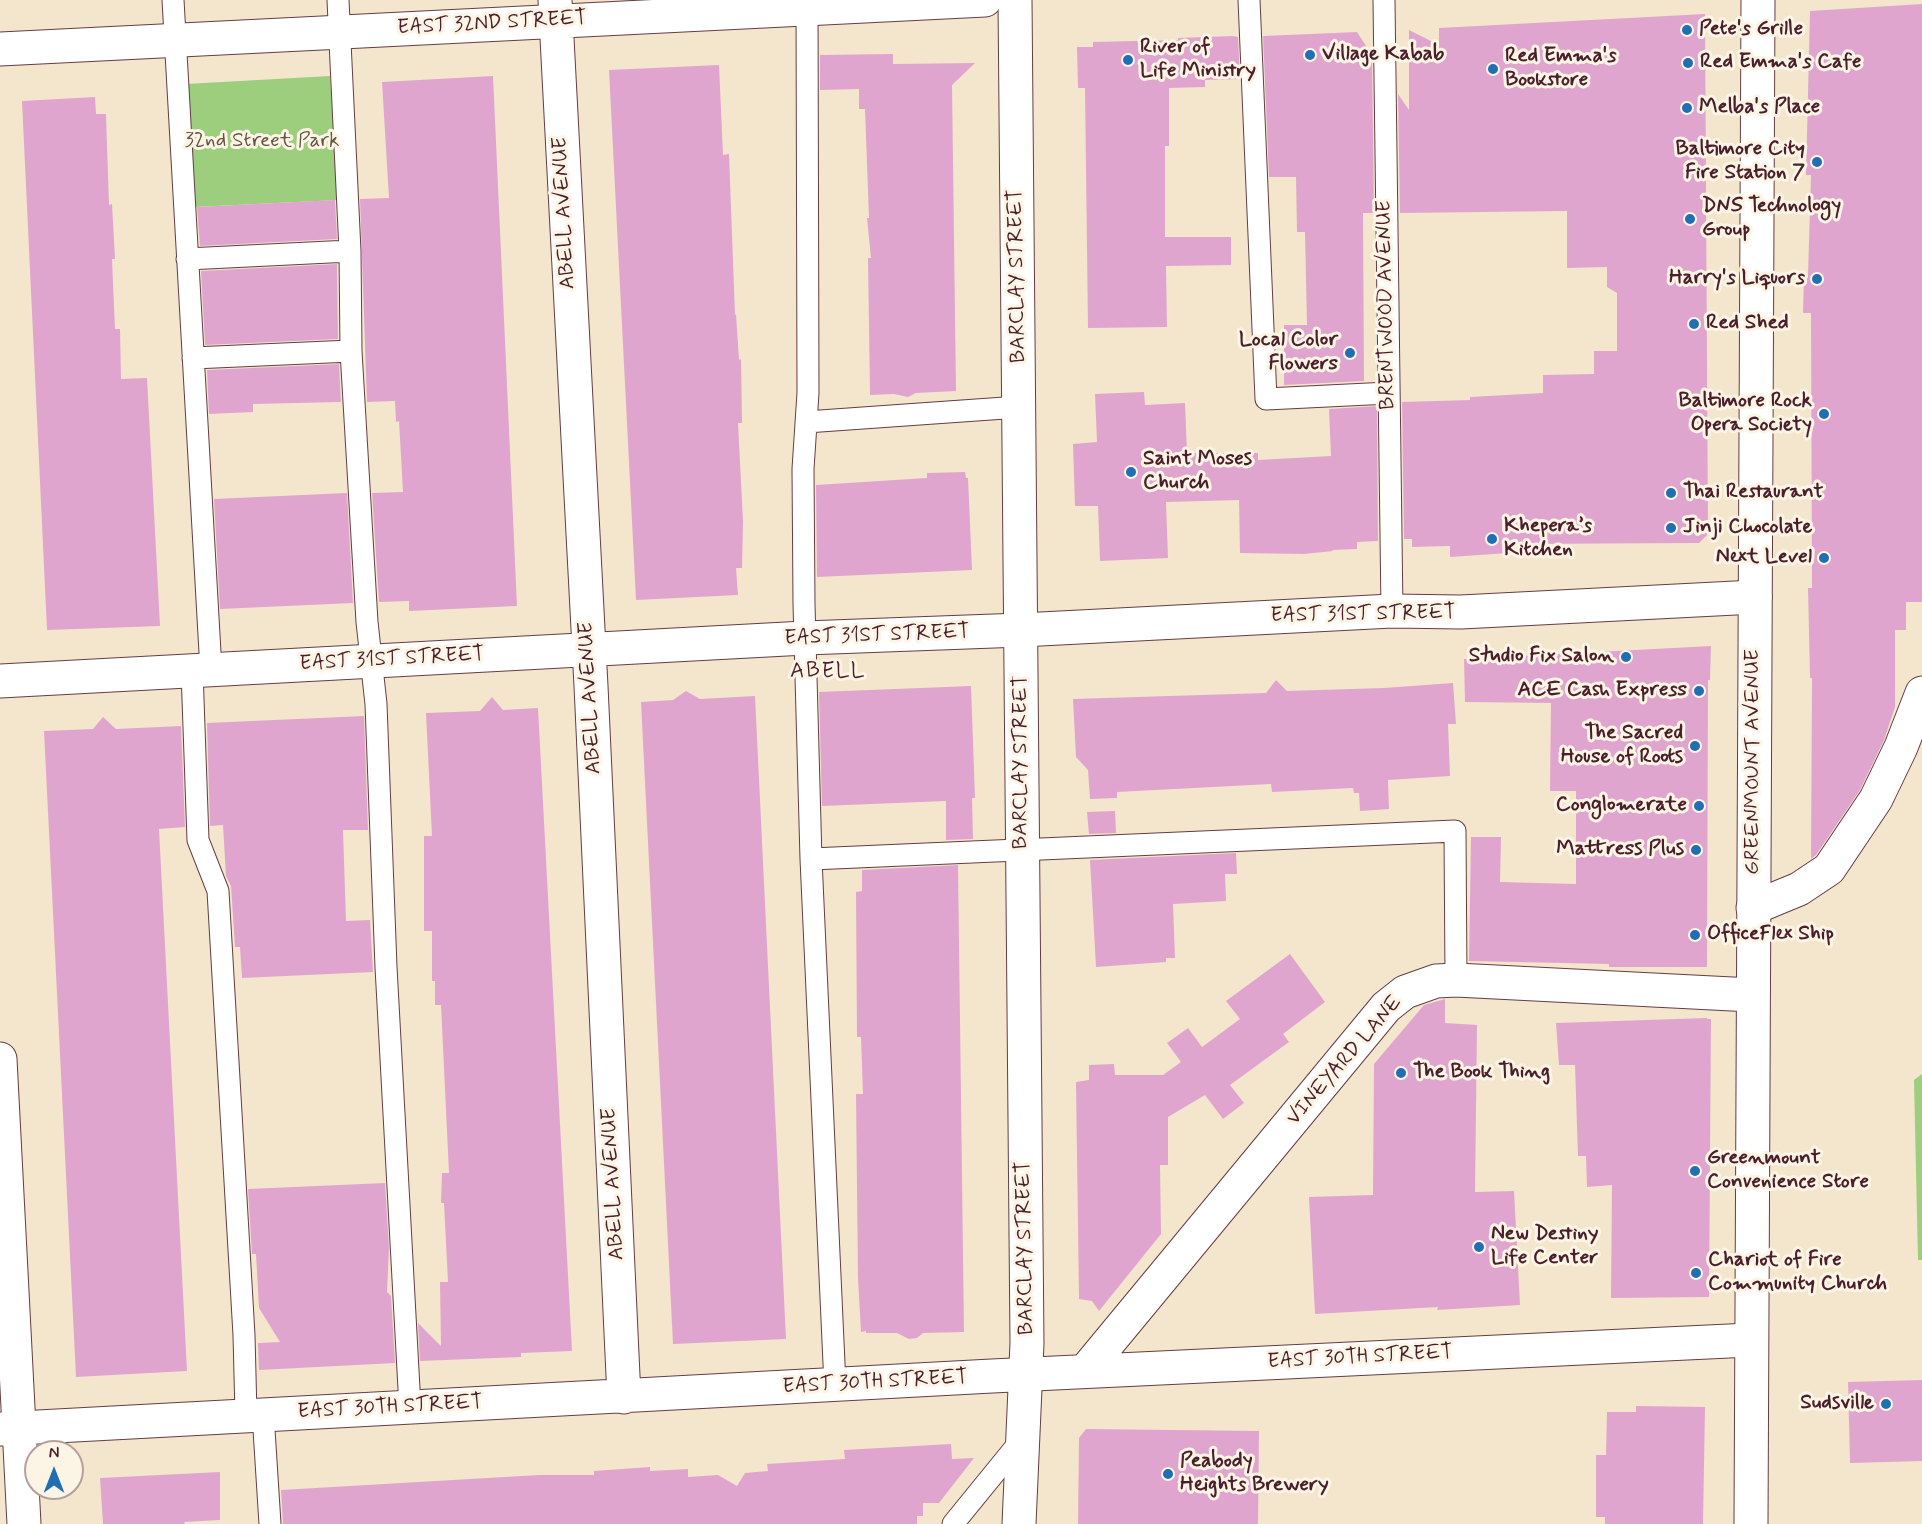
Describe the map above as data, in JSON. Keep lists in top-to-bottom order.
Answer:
{
  "streets": {
    "street": [
      "EAST 32ND STREET",
      "ABELL AVENUE",
      "BARCLAY STREET",
      "EAST 31ST STREET",
      "GREENMOUNT AVENUE",
      "VINEYARD LANE",
      "EAST 30TH STREET"
    ],
    "lane": ["BRENTWOOD AVENUE"]
  },
  "crossings": [
    ["EAST 32ND STREET", "ABELL AVENUE"],
    ["ABELL AVENUE", "EAST 31ST STREET"],
    ["ABELL AVENUE", "EAST 30TH STREET"],
    ["BARCLAY STREET", "EAST 31ST STREET"],
    ["BARCLAY STREET", "EAST 30TH STREET"],
    ["BRENTWOOD AVENUE", "EAST 31ST STREET"],
    ["EAST 31ST STREET", "GREENMOUNT AVENUE"],
    ["GREENMOUNT AVENUE", "VINEYARD LANE"],
    ["GREENMOUNT AVENUE", "EAST 30TH STREET"],
    ["VINEYARD LANE", "EAST 30TH STREET"]
  ],
  "districts": ["ABELL"],
  "parks": ["32nd Street Park"],
  "places": [
    "Pete's Grille",
    "Village Kabab",
    "River of Life Ministry",
    "Red Emma's Cafe",
    "Red Emma's Bookstore",
    "Melba's Place",
    "Baltimore City Fire Station 7",
    "DNS Technology Group",
    "Harry's Liquors",
    "Red Shed",
    "Local Color Flowers",
    "Baltimore Rock Opera Society",
    "Saint Moses Church",
    "Thai Restaurant",
    "Jinji Chocolate",
    "Khepera’s Kitchen",
    "Next Level",
    "Studio Fix Salon",
    "ACE Cash Express",
    "The Sacred House of Roots",
    "Conglomerate",
    "Mattress Plus",
    "OfficeFlex Ship",
    "The Book Thing",
    "Greenmount Convenience Store",
    "New Destiny Life Center",
    "Chariot of Fire Community Church",
    "Sudsville",
    "Peabody Heights Brewery"
  ],
  "north": "top"
}
